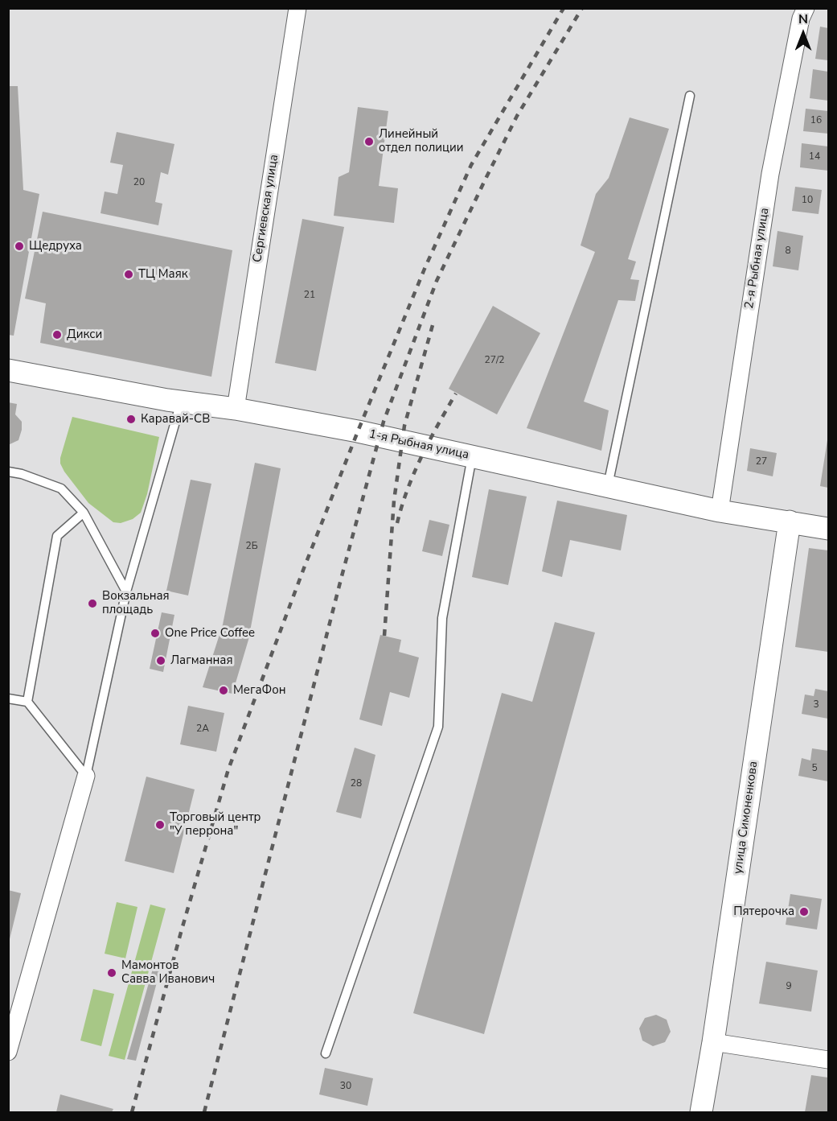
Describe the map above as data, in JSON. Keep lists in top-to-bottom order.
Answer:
{
  "streets": {
    "street": [
      "Сергиевская улица",
      "2-я Рыбная улица",
      "1-я Рыбная улица",
      "улица Симоненкова"
    ]
  },
  "crossings": [
    ["Сергиевская улица", "1-я Рыбная улица"],
    ["2-я Рыбная улица", "1-я Рыбная улица"],
    ["1-я Рыбная улица", "улица Симоненкова"]
  ],
  "places": [
    "Линейный отдел полиции",
    "Щедруха",
    "ТЦ Маяк",
    "Дикси",
    "Каравай-СВ",
    "Вокзальная площадь",
    "One Price Coffee",
    "Лагманная",
    "МегаФон",
    "Торговый центр \"У перрона\"",
    "Пятерочка",
    "Мамонтов Савва Иванович"
  ],
  "house_numbers": [
    "16",
    "14",
    "20",
    "10",
    "8",
    "21",
    "27/2",
    "27",
    "2Б",
    "3",
    "2А",
    "5",
    "28",
    "9",
    "30"
  ],
  "north": "top"
}
